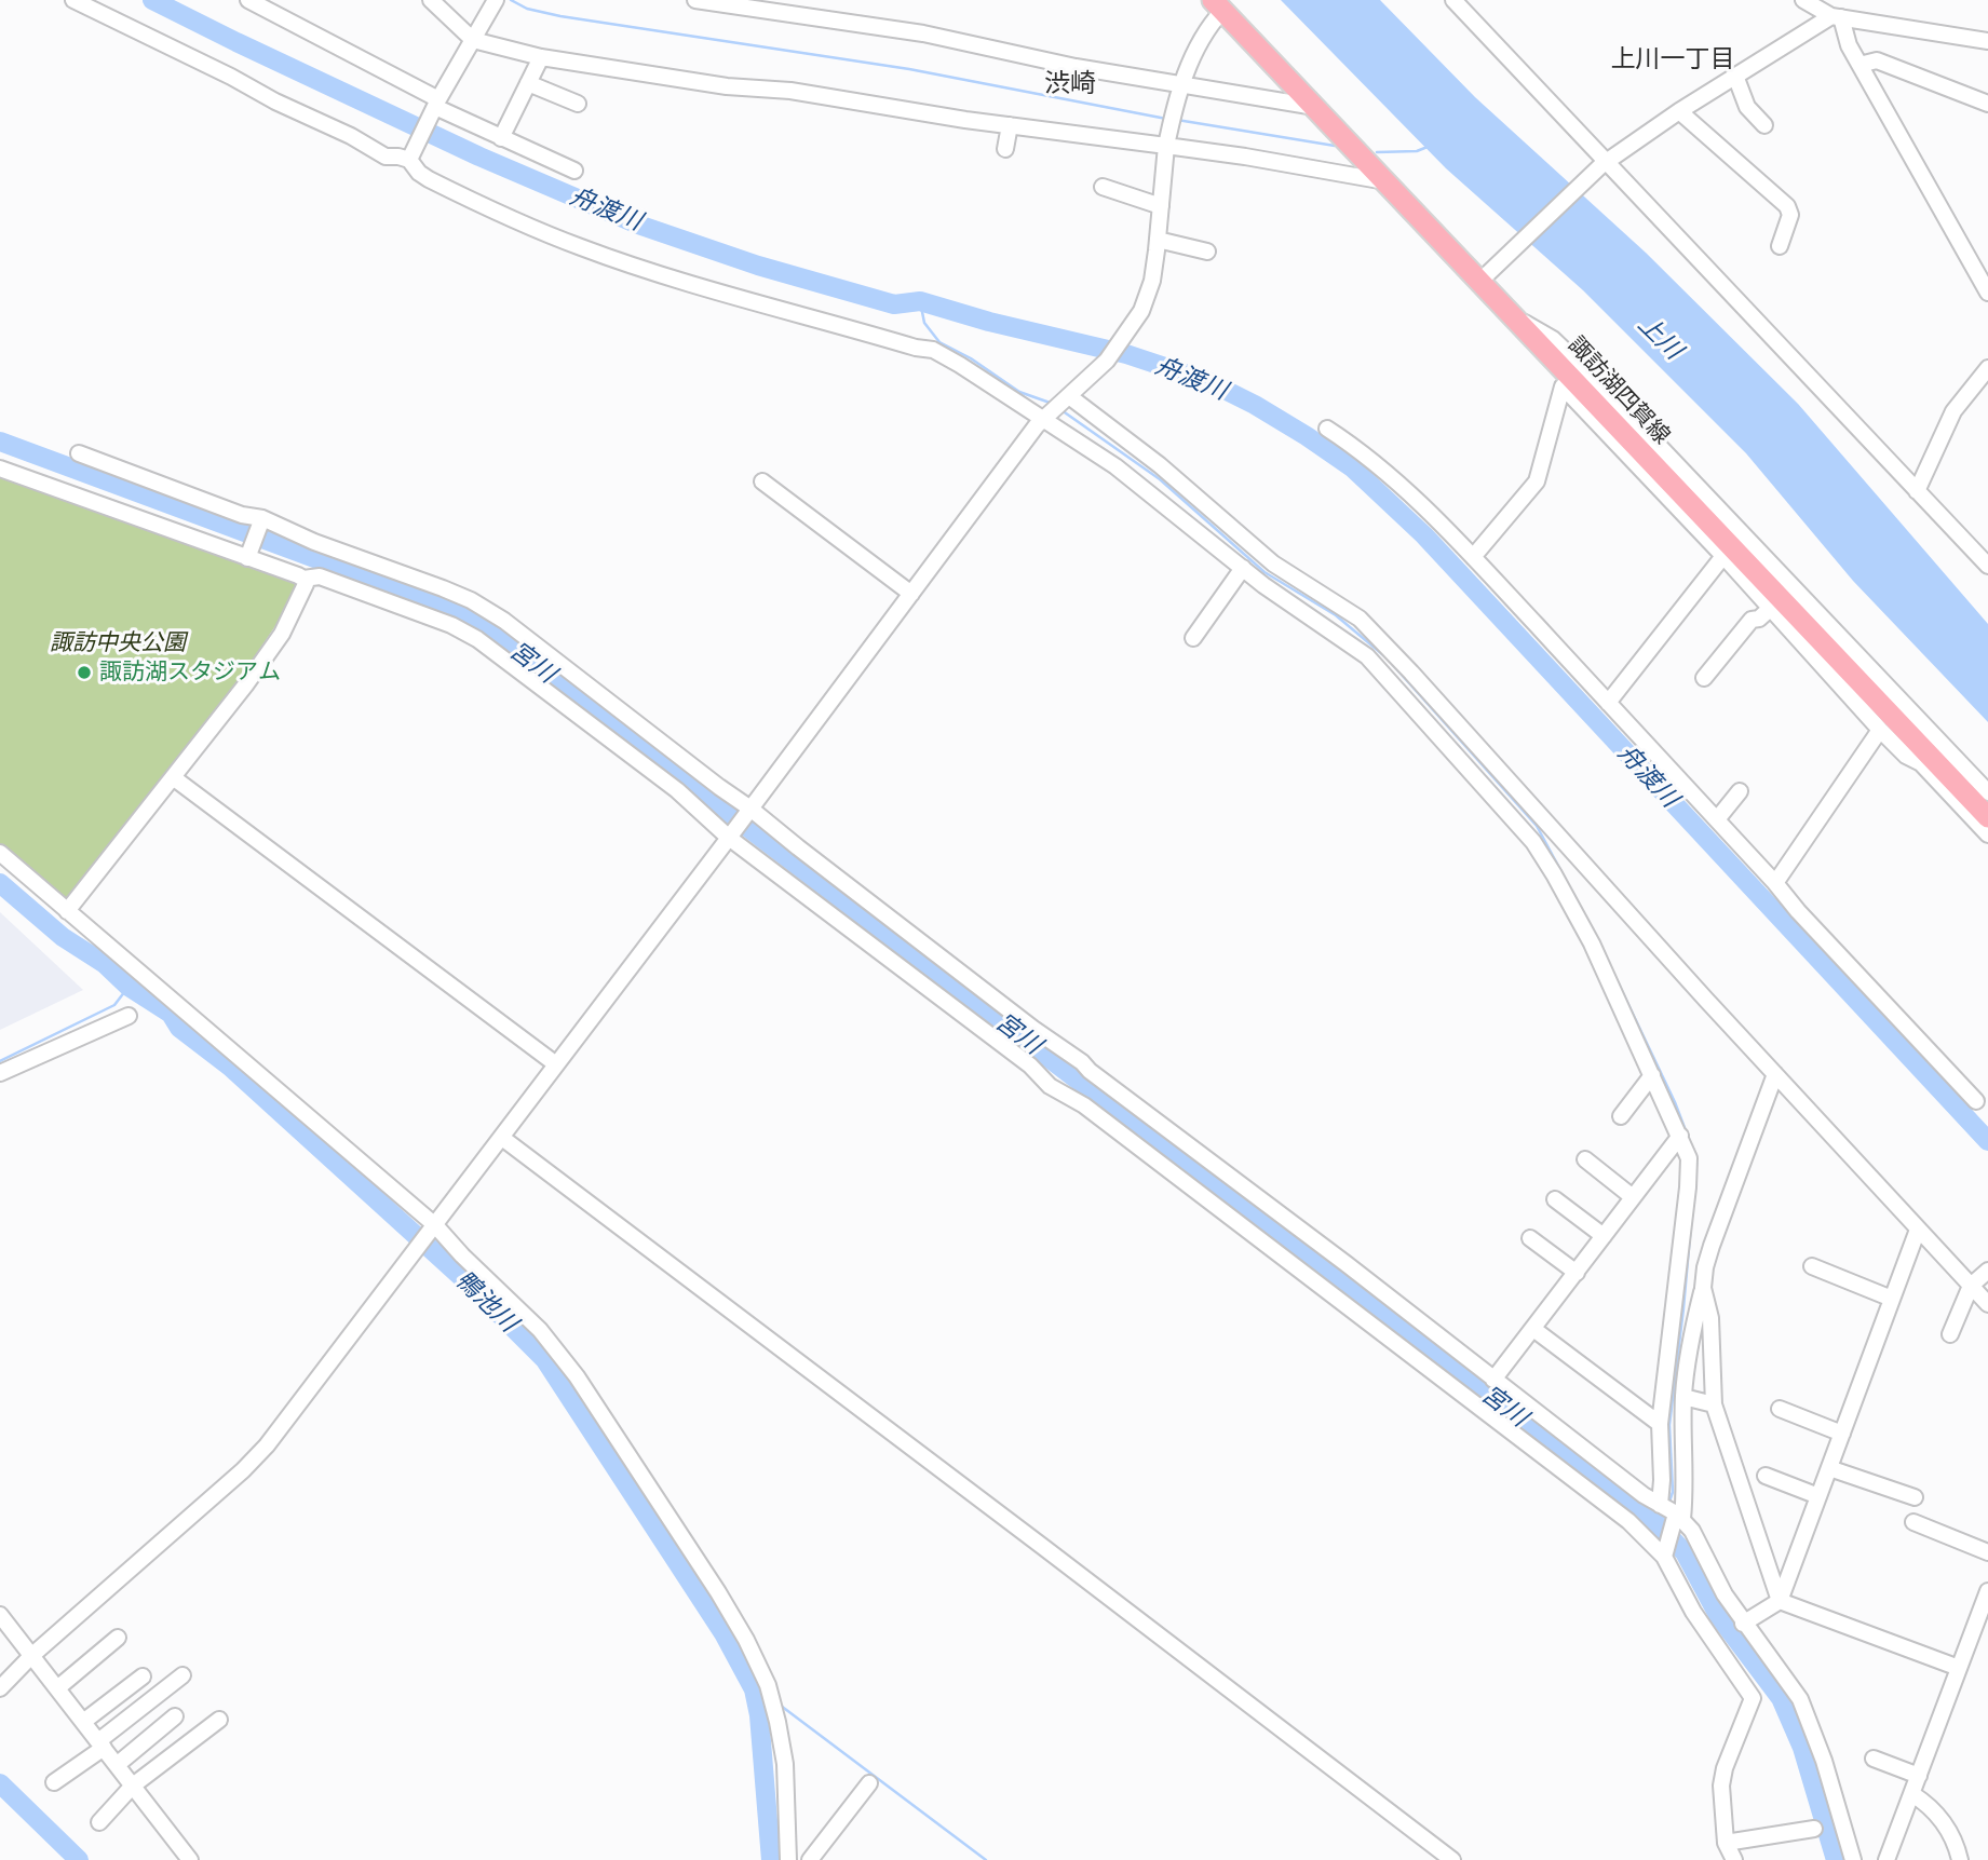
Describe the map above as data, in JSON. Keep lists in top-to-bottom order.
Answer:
{
  "streets": {
    "main road": ["諏訪湖四賀線"]
  },
  "districts": ["上川一丁目", "渋崎"],
  "water": [
    "舟渡川",
    "上川",
    "宮川",
    "鴨池川"
  ],
  "parks": ["諏訪中央公園"],
  "places": ["諏訪湖スタジアム"]
}
